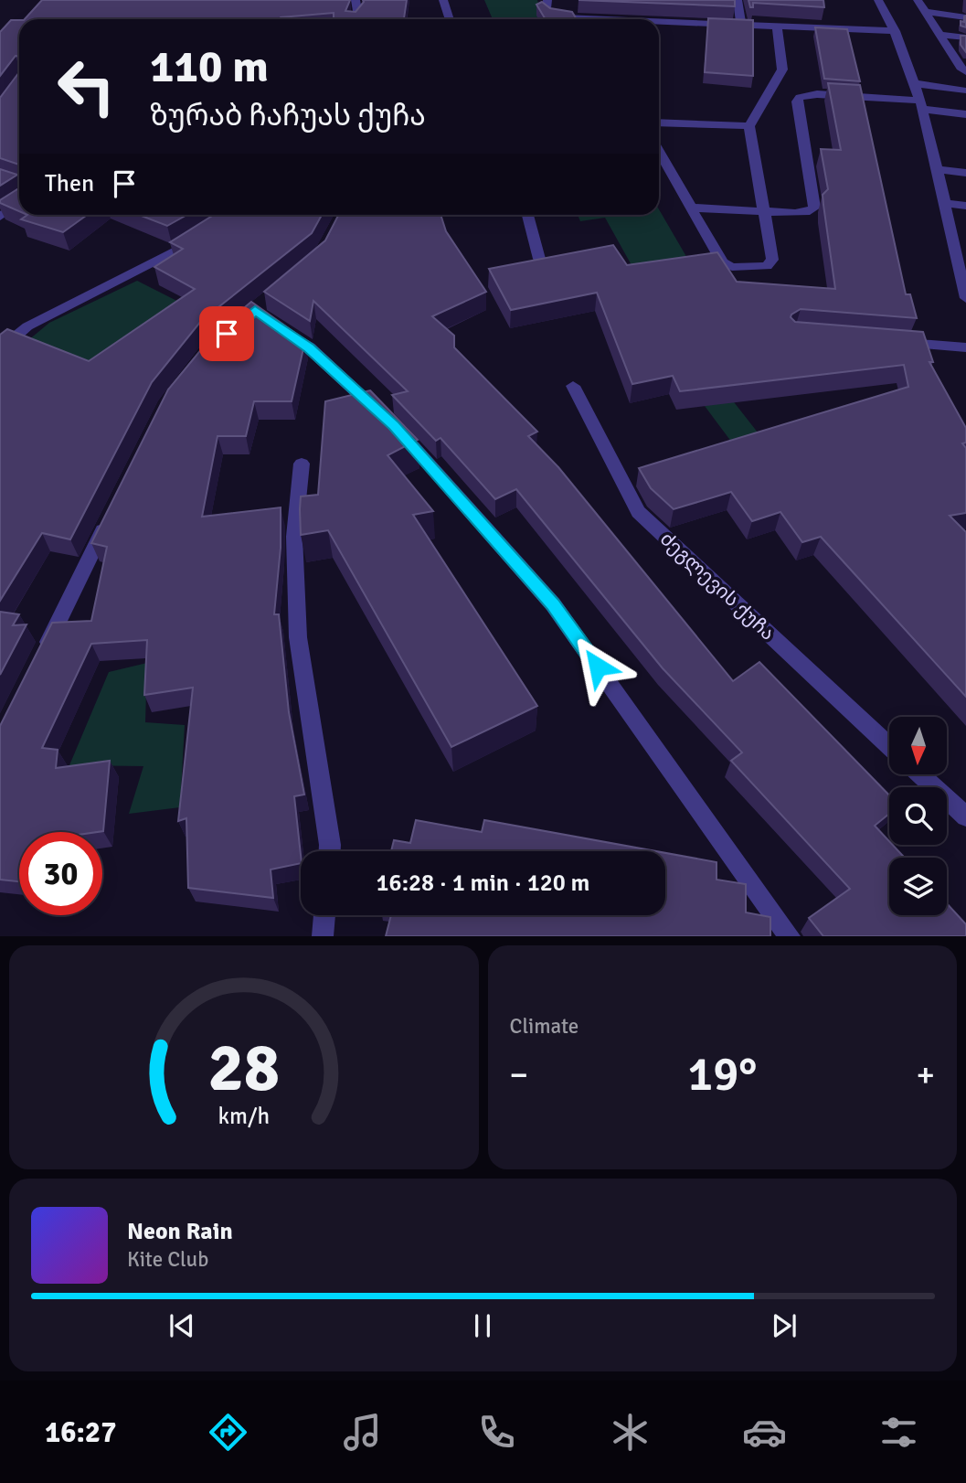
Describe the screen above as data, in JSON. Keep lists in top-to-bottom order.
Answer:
{
  "streets": {
    "street": ["ძეგლევის ქუჩა"]
  },
  "north": "bottom",
  "page": {
    "turn": ["110 m", "ზურაბ ჩაჩუას ქუჩა"],
    "then": "Then",
    "limit": "30",
    "trip": "16:28 · 1 min · 120 m",
    "tile": "Climate",
    "heat": ["−", "19°", "+"],
    "song": ["Neon Rain", "Kite Club"],
    "tabs": "16:27",
    "gauge": ["28", "km/h"]
  }
}
